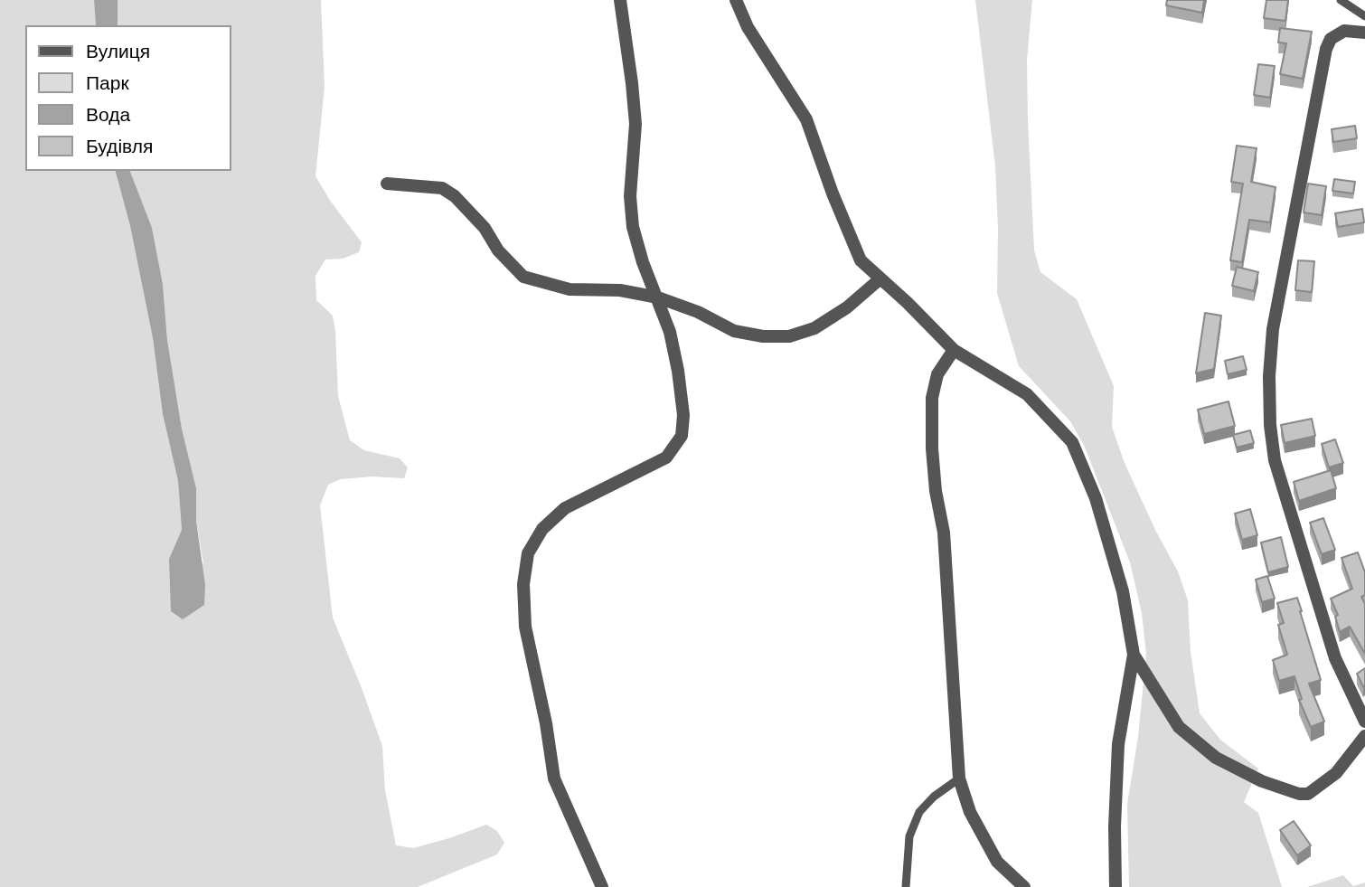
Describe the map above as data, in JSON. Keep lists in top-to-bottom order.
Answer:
{
  "legend": [
    "Вулиця",
    "Парк",
    "Вода",
    "Будівля"
  ]
}
